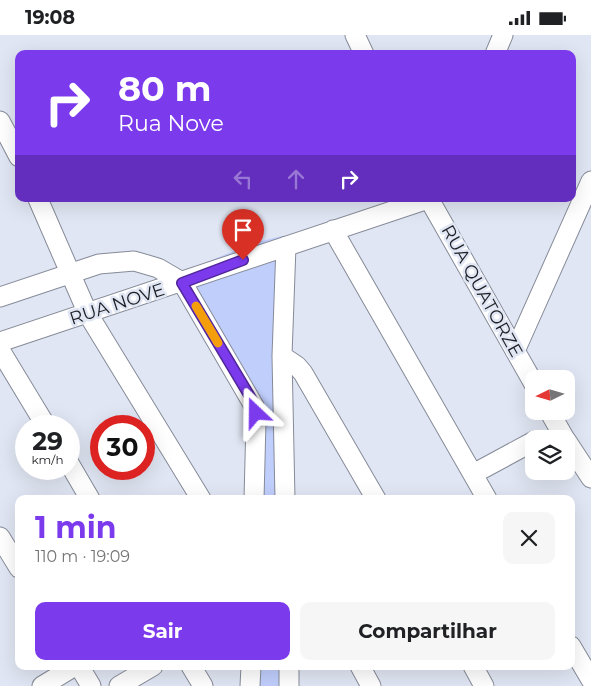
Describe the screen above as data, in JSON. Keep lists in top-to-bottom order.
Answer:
{
  "streets": {
    "street": ["RUA QUATORZE", "RUA NOVE"]
  },
  "north": "left",
  "page": {
    "status": "19:08",
    "turn": ["80 m", "Rua Nove"],
    "speed": "29 km/h",
    "limit": "30",
    "heading": ["1 min", "110 m · 19:09"],
    "buttons": ["Sair", "Compartilhar"]
  }
}
